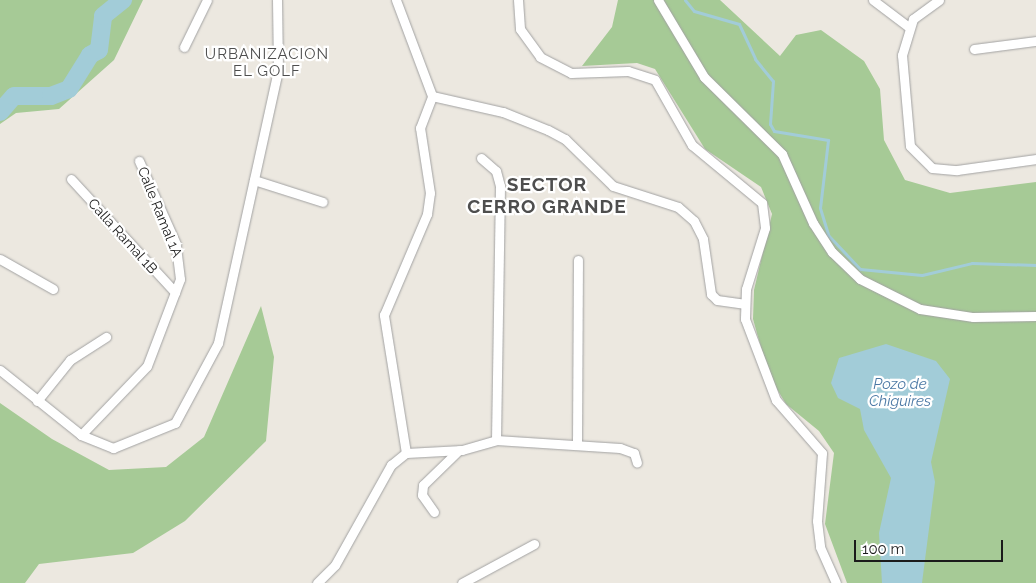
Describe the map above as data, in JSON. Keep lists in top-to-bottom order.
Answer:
{
  "streets": {
    "street": ["Calle Ramal 1A", "Calla Ramal 1B"]
  },
  "crossings": [
    ["Calle Ramal 1A", "Calla Ramal 1B"]
  ],
  "districts": ["URBANIZACION EL GOLF", "SECTOR CERRO GRANDE"],
  "water": ["Pozo de Chiguires"],
  "scale_bar": "100 m"
}
